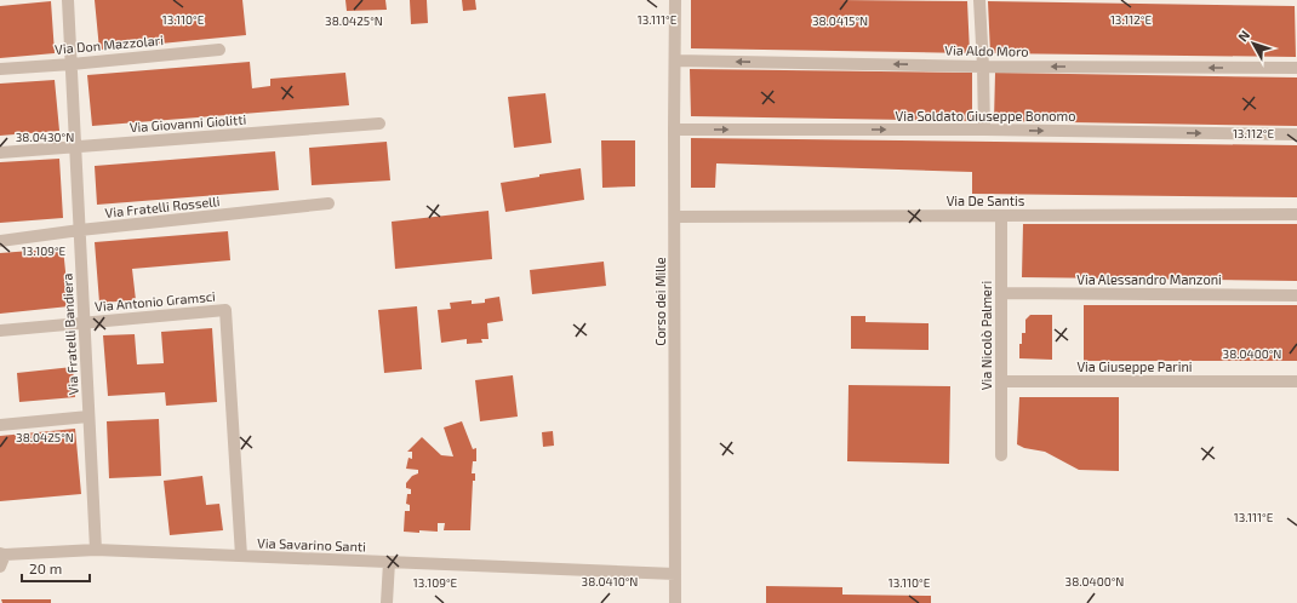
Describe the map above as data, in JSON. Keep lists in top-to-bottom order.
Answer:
{
  "streets": {
    "street": [
      "Via Don Mazzolari",
      "Via Aldo Moro",
      "Via Soldato Giuseppe Bonomo",
      "Via Giovanni Giolitti",
      "Via De Santis",
      "Via Fratelli Rosselli",
      "Via Alessandro Manzoni",
      "Via Antonio Gramsci",
      "Corso dei Mille",
      "Via Fratelli Bandiera",
      "Via Nicolò Palmeri",
      "Via Giuseppe Parini",
      "Via Savarino Santi"
    ]
  },
  "crossings": [
    ["Via Don Mazzolari", "Via Fratelli Bandiera"],
    ["Via Aldo Moro", "Corso dei Mille"],
    ["Via Soldato Giuseppe Bonomo", "Corso dei Mille"],
    ["Via Giovanni Giolitti", "Via Fratelli Bandiera"],
    ["Via De Santis", "Corso dei Mille"],
    ["Via De Santis", "Via Nicolò Palmeri"],
    ["Via Fratelli Rosselli", "Via Fratelli Bandiera"],
    ["Via Alessandro Manzoni", "Via Nicolò Palmeri"],
    ["Via Antonio Gramsci", "Via Fratelli Bandiera"],
    ["Via Antonio Gramsci", "Via Savarino Santi"],
    ["Corso dei Mille", "Via Savarino Santi"],
    ["Via Fratelli Bandiera", "Via Savarino Santi"],
    ["Via Nicolò Palmeri", "Via Giuseppe Parini"]
  ],
  "one_way": ["Via Aldo Moro", "Via Soldato Giuseppe Bonomo"],
  "scale_bar": "20 m",
  "north": "top left",
  "coordinates": [
    "13.112°E",
    "13.110°E",
    "13.111°E",
    "38.0425°N",
    "38.0415°N",
    "38.0430°N",
    "13.109°E",
    "38.0400°N",
    "38.0410°N"
  ]
}
